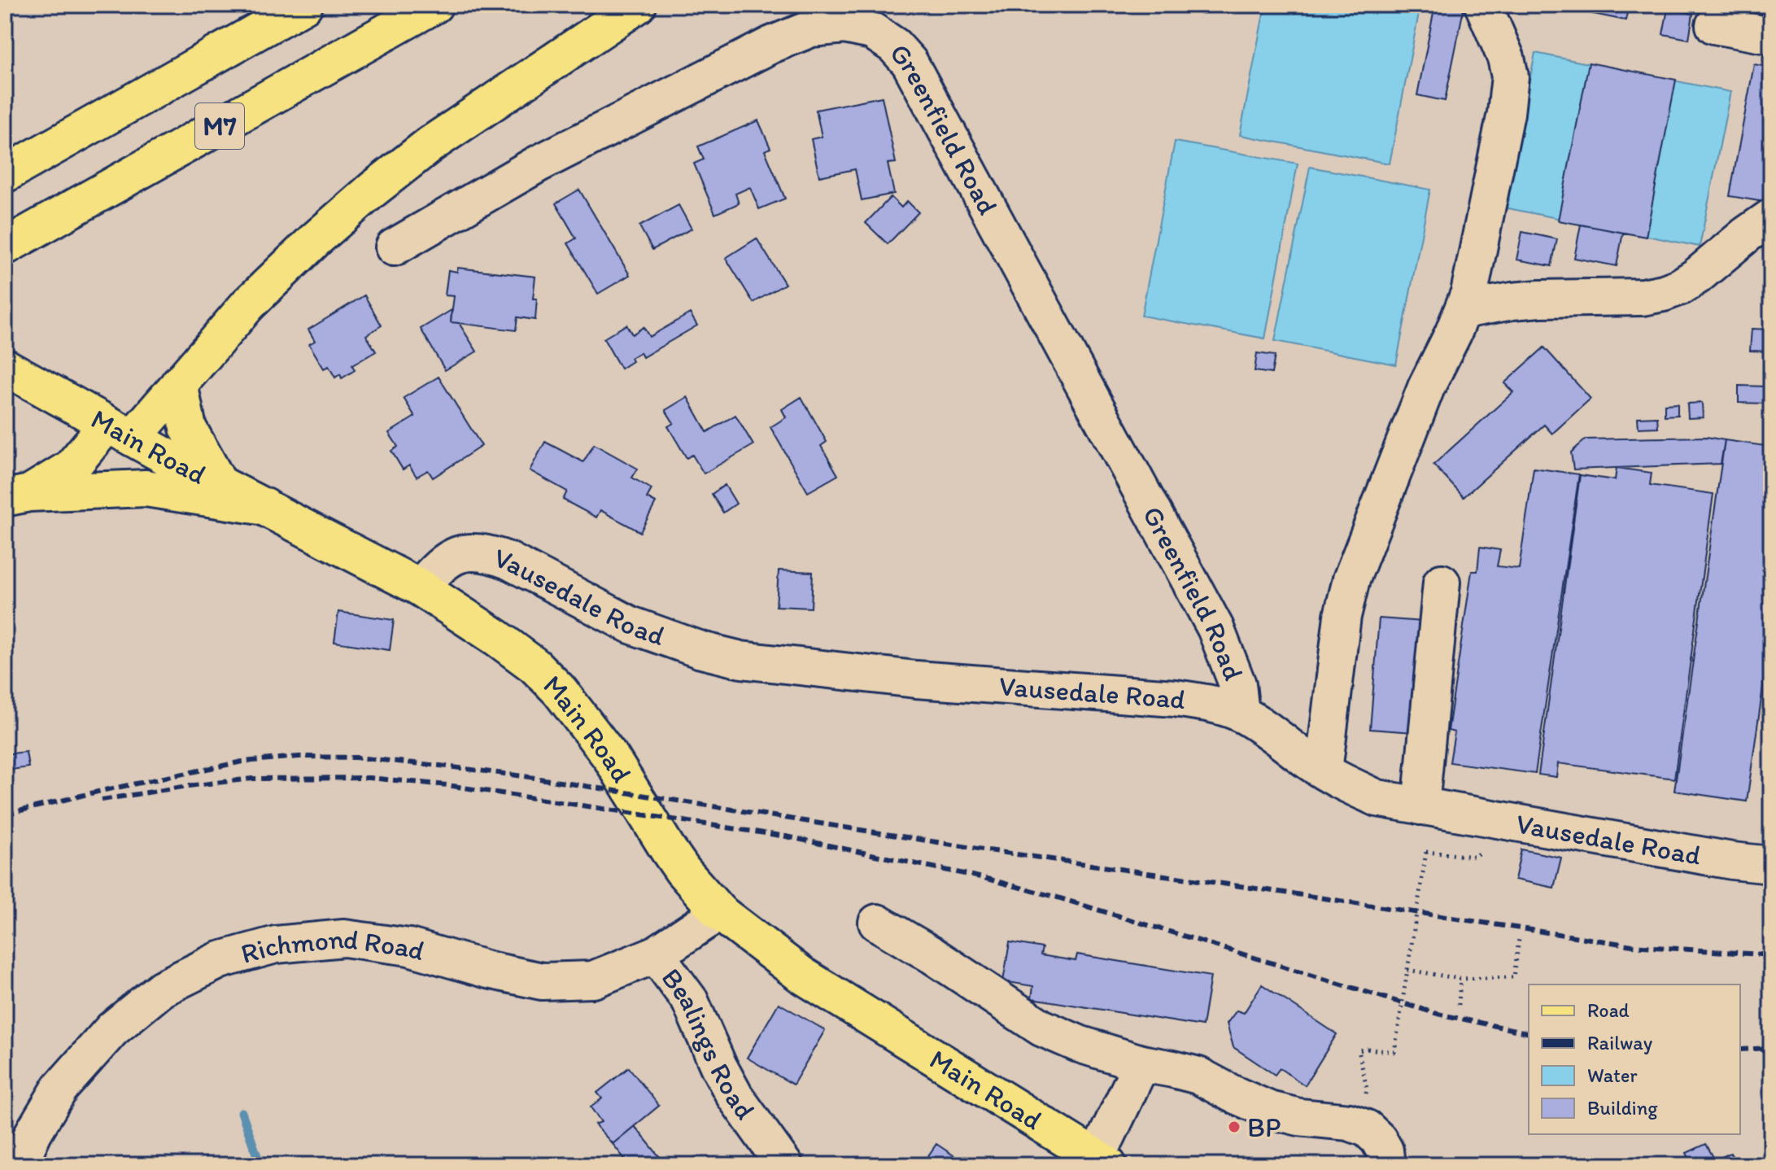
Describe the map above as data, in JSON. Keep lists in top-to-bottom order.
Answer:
{
  "streets": {
    "main road": ["M7", "Main Road"],
    "street": [
      "Greenfield Road",
      "Vausedale Road",
      "Richmond Road",
      "Bealings Road"
    ]
  },
  "crossings": [
    ["Greenfield Road", "Vausedale Road"],
    ["Main Road", "Vausedale Road"],
    ["Main Road", "Richmond Road"],
    ["Richmond Road", "Bealings Road"]
  ],
  "places": ["BP"],
  "legend": [
    "Road",
    "Railway",
    "Water",
    "Building"
  ]
}
